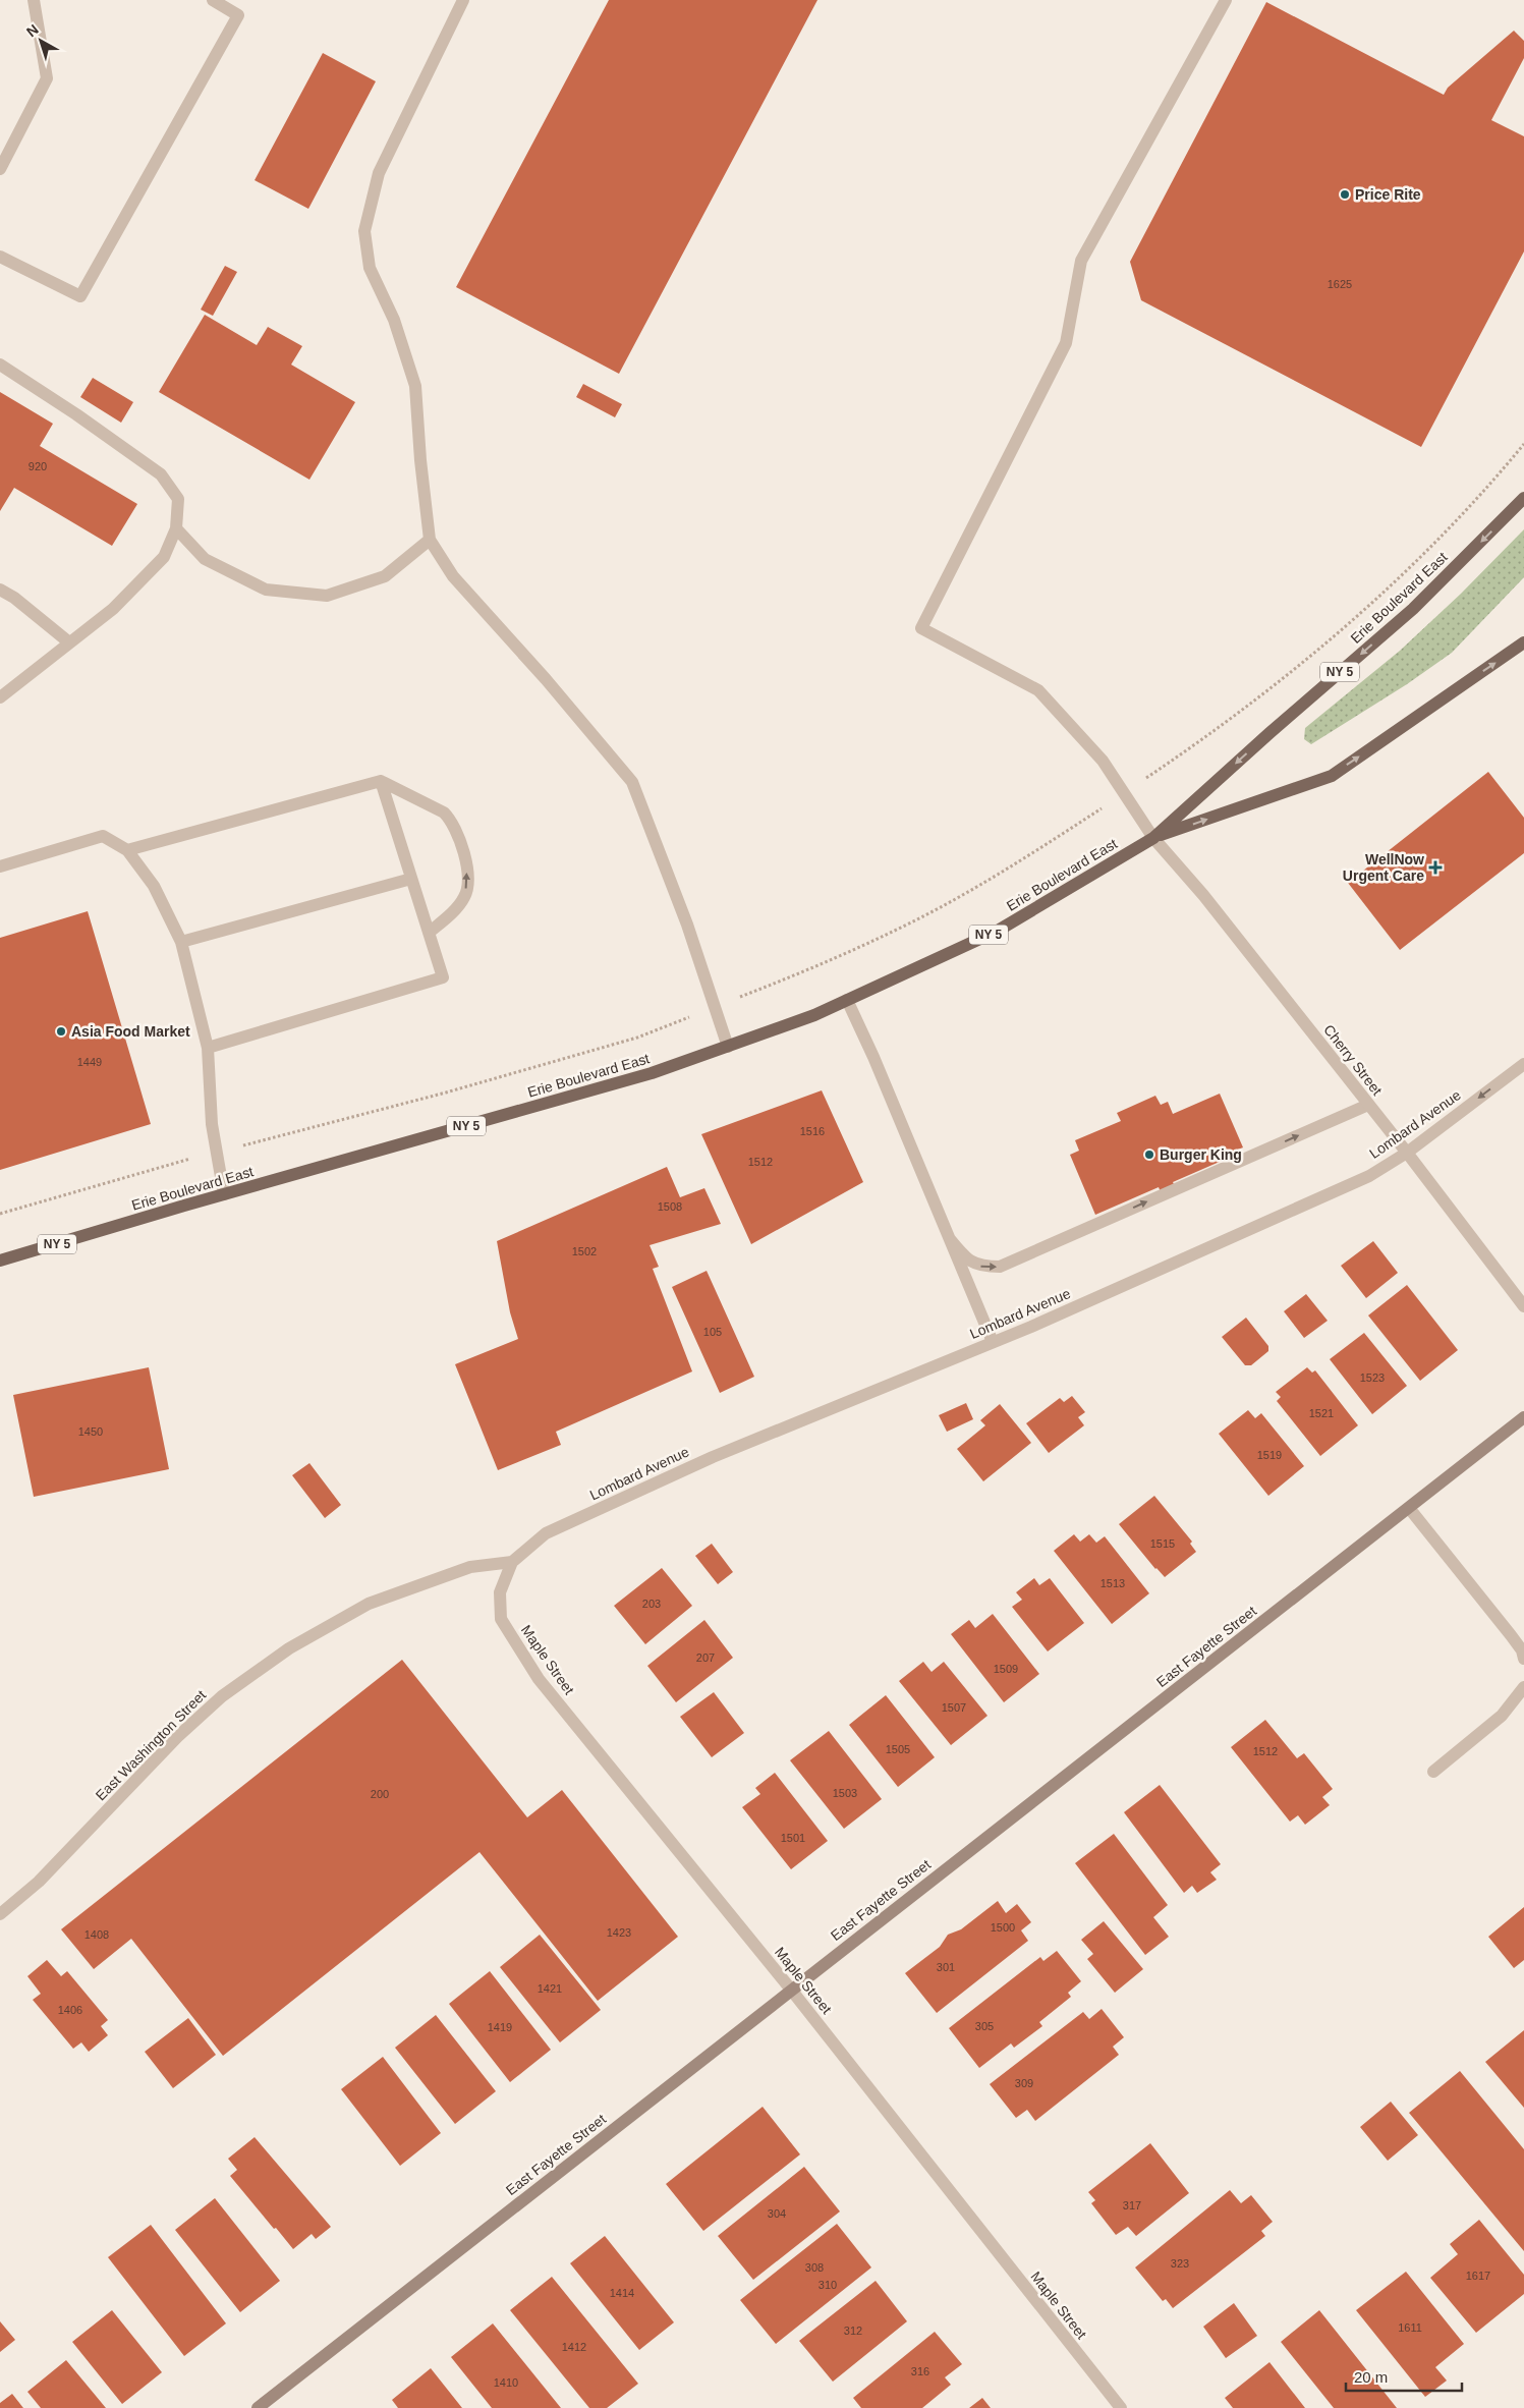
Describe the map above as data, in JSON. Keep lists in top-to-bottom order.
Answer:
{
  "streets": {
    "main road": ["Erie Boulevard East", "NY 5"],
    "street": [
      "Cherry Street",
      "Lombard Avenue",
      "East Fayette Street",
      "Maple Street",
      "East Washington Street"
    ]
  },
  "crossings": [
    ["Erie Boulevard East", "Cherry Street"],
    ["Cherry Street", "Lombard Avenue"],
    ["Lombard Avenue", "Maple Street"],
    ["Lombard Avenue", "East Washington Street"],
    ["East Fayette Street", "Maple Street"],
    ["Maple Street", "East Washington Street"]
  ],
  "places": {
    "other": ["Price Rite", "Asia Food Market", "Burger King"],
    "health": ["WellNow Urgent Care"]
  },
  "house_numbers": [
    "1625",
    "920",
    "1449",
    "1516",
    "1512",
    "1508",
    "1502",
    "105",
    "1523",
    "1521",
    "1450",
    "1519",
    "1515",
    "1513",
    "203",
    "207",
    "1509",
    "1507",
    "1505",
    "1512",
    "1503",
    "200",
    "1501",
    "1500",
    "1423",
    "1408",
    "301",
    "1421",
    "1406",
    "305",
    "1419",
    "309",
    "317",
    "304",
    "323",
    "308",
    "1617",
    "310",
    "1414",
    "1611",
    "312",
    "1412",
    "316",
    "1410"
  ],
  "scale_bar": "20 m",
  "north": "top left"
}
